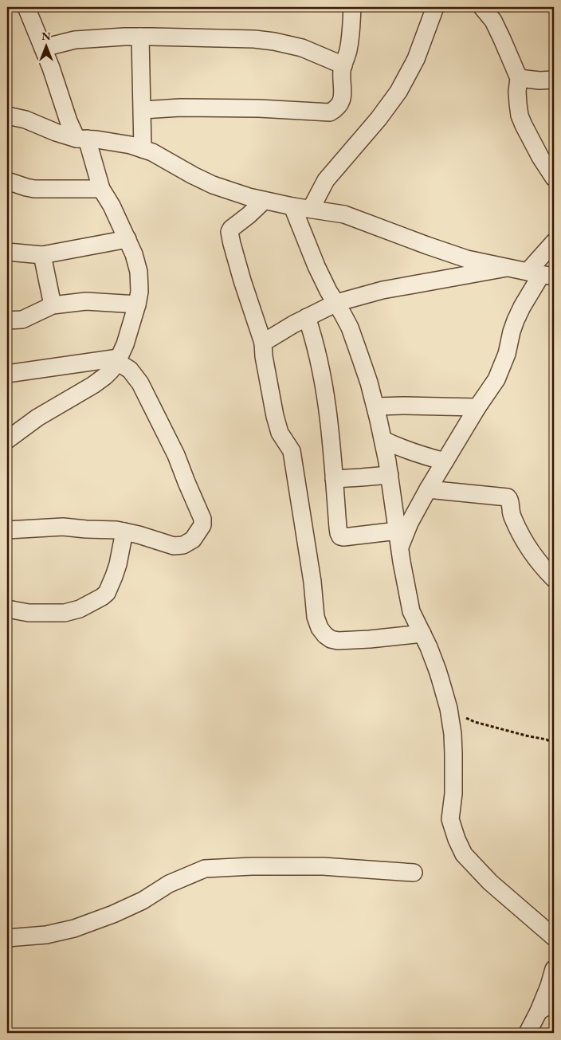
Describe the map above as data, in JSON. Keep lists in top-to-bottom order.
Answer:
{
  "north": "top"
}
